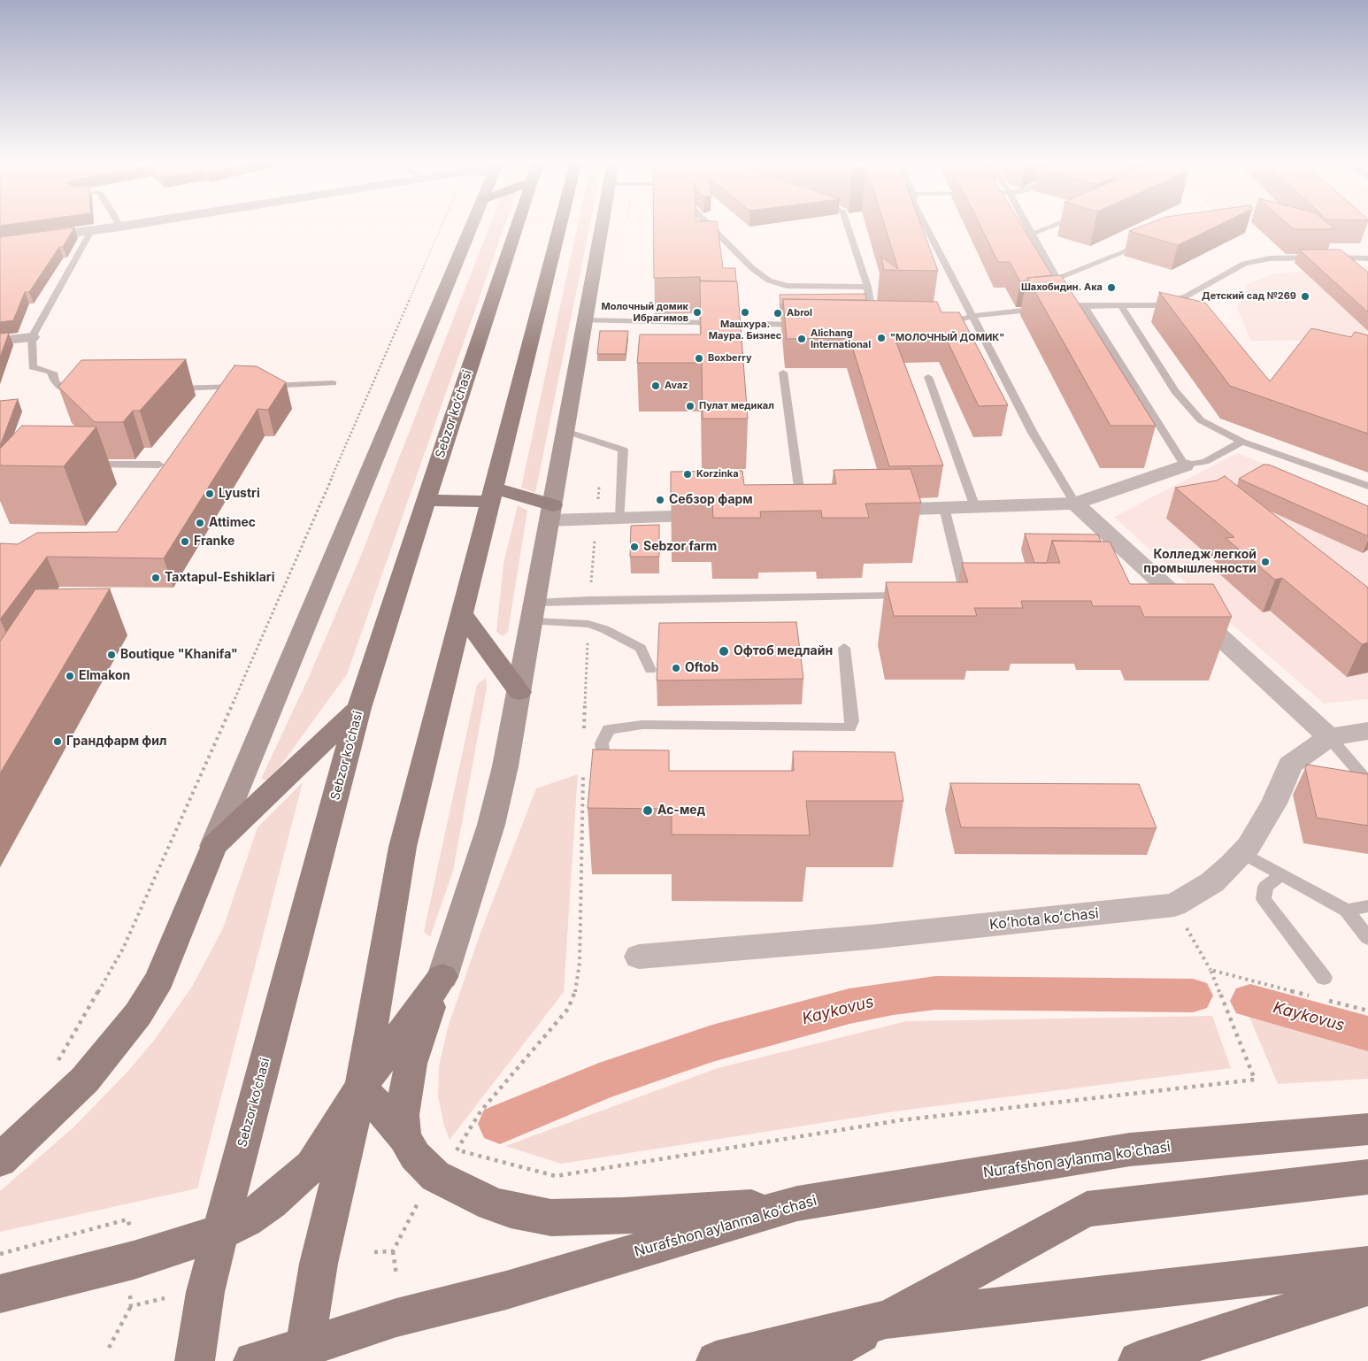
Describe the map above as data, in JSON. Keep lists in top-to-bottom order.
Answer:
{
  "streets": {
    "main road": ["Sebzor ko‘chasi", "Nurafshon aylanma ko'chasi"],
    "street": ["Koʻhota koʻchasi"]
  },
  "water": ["Kaykovus"],
  "places": [
    "Шахобидин. Ака",
    "Детский сад №269",
    "Молочный домик Ибрагимов",
    "Машхура. Маура. Бизнес",
    "Abrol",
    "\"МОЛОЧНЫЙ ДОМИК\"",
    "Alichang International",
    "Boxberry",
    "Avaz",
    "Пулат медикал",
    "Korzinka",
    "Lyustri",
    "Себзор фарм",
    "Attimec",
    "Franke",
    "Sebzor farm",
    "Колледж легкой промышленности",
    "Taxtapul-Eshiklari",
    "Офтоб медлайн",
    "Boutique \"Khanifa\"",
    "Oftob",
    "Elmakon",
    "Грандфарм фил",
    "Ас-мед"
  ]
}
